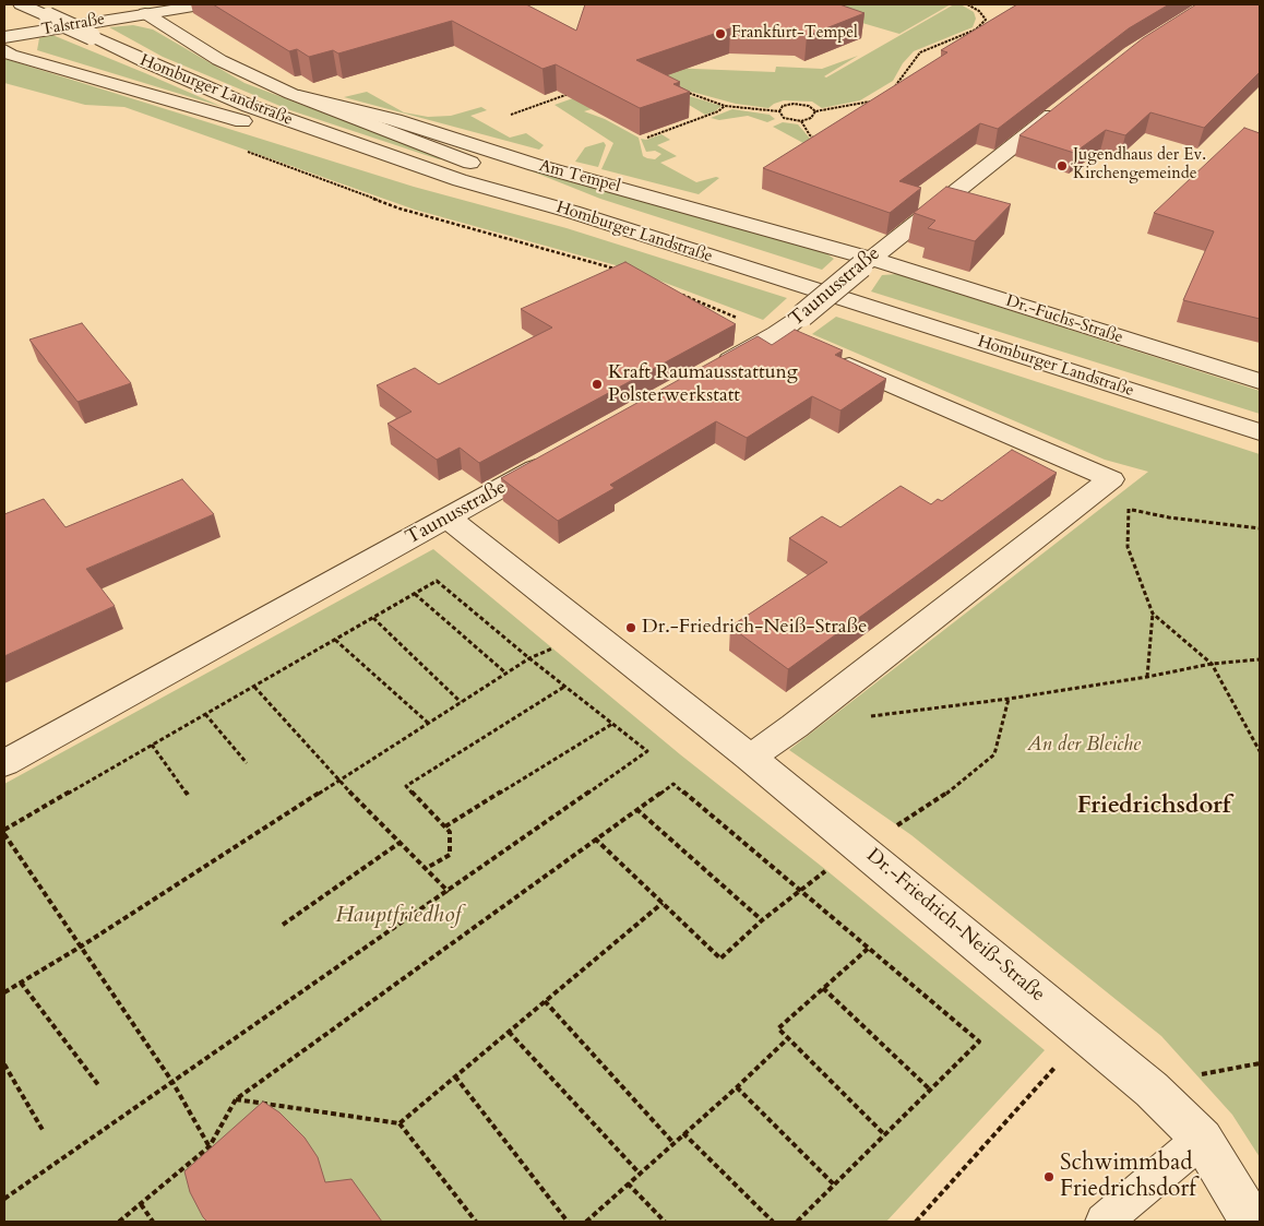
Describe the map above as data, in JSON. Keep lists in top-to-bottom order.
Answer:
{
  "streets": {
    "street": [
      "Talstraße",
      "Homburger Landstraße",
      "Am Tempel",
      "Taunusstraße",
      "Dr.-Fuchs-Straße",
      "Dr.-Friedrich-Neiß-Straße"
    ]
  },
  "crossings": [
    ["Am Tempel", "Taunusstraße"],
    ["Am Tempel", "Dr.-Fuchs-Straße"],
    ["Taunusstraße", "Dr.-Fuchs-Straße"],
    ["Taunusstraße", "Dr.-Friedrich-Neiß-Straße"]
  ],
  "districts": ["Friedrichsdorf"],
  "parks": ["An der Bleiche", "Hauptfriedhof"],
  "places": [
    "Frankfurt-Tempel",
    "Jugendhaus der Ev. Kirchengemeinde",
    "Kraft Raumausstattung Polsterwerkstatt",
    "Dr.-Friedrich-Neiß-Straße",
    "Schwimmbad Friedrichsdorf"
  ]
}
